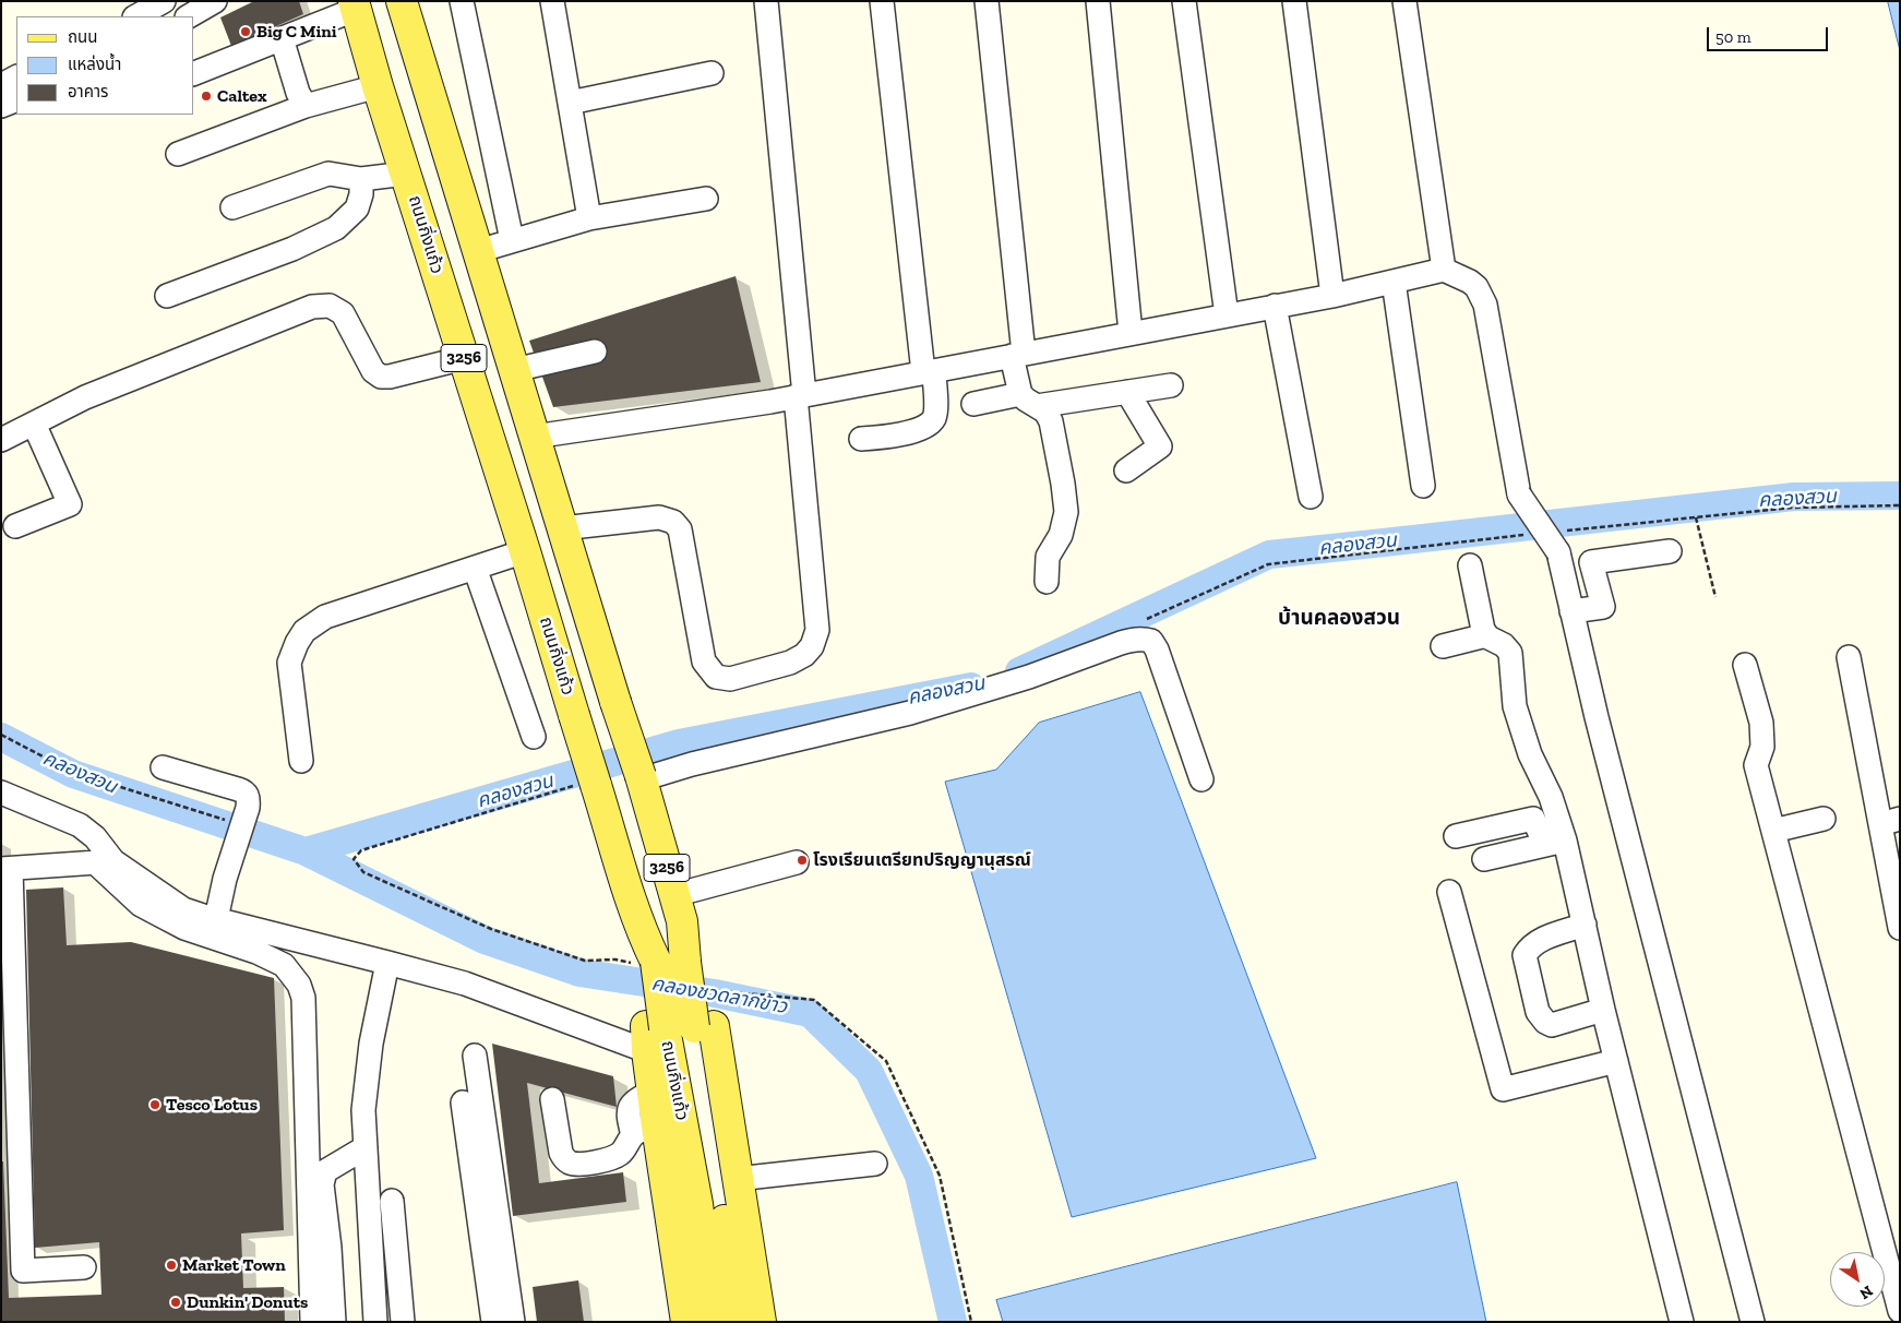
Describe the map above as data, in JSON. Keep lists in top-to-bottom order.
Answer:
{
  "streets": {
    "main road": ["ถนนกิ่งแก้ว", "3256"]
  },
  "districts": ["บ้านคลองสวน"],
  "water": ["คลองสวน", "คลองชวดลากข้าว"],
  "places": [
    "Big C Mini",
    "Caltex",
    "โรงเรียนเตรียทปริญญานุสรณ์",
    "Tesco Lotus",
    "Market Town",
    "Dunkin' Donuts"
  ],
  "legend": ["ถนน", "แหล่งน้ำ", "อาคาร"],
  "scale_bar": "50 m",
  "north": "bottom right"
}
